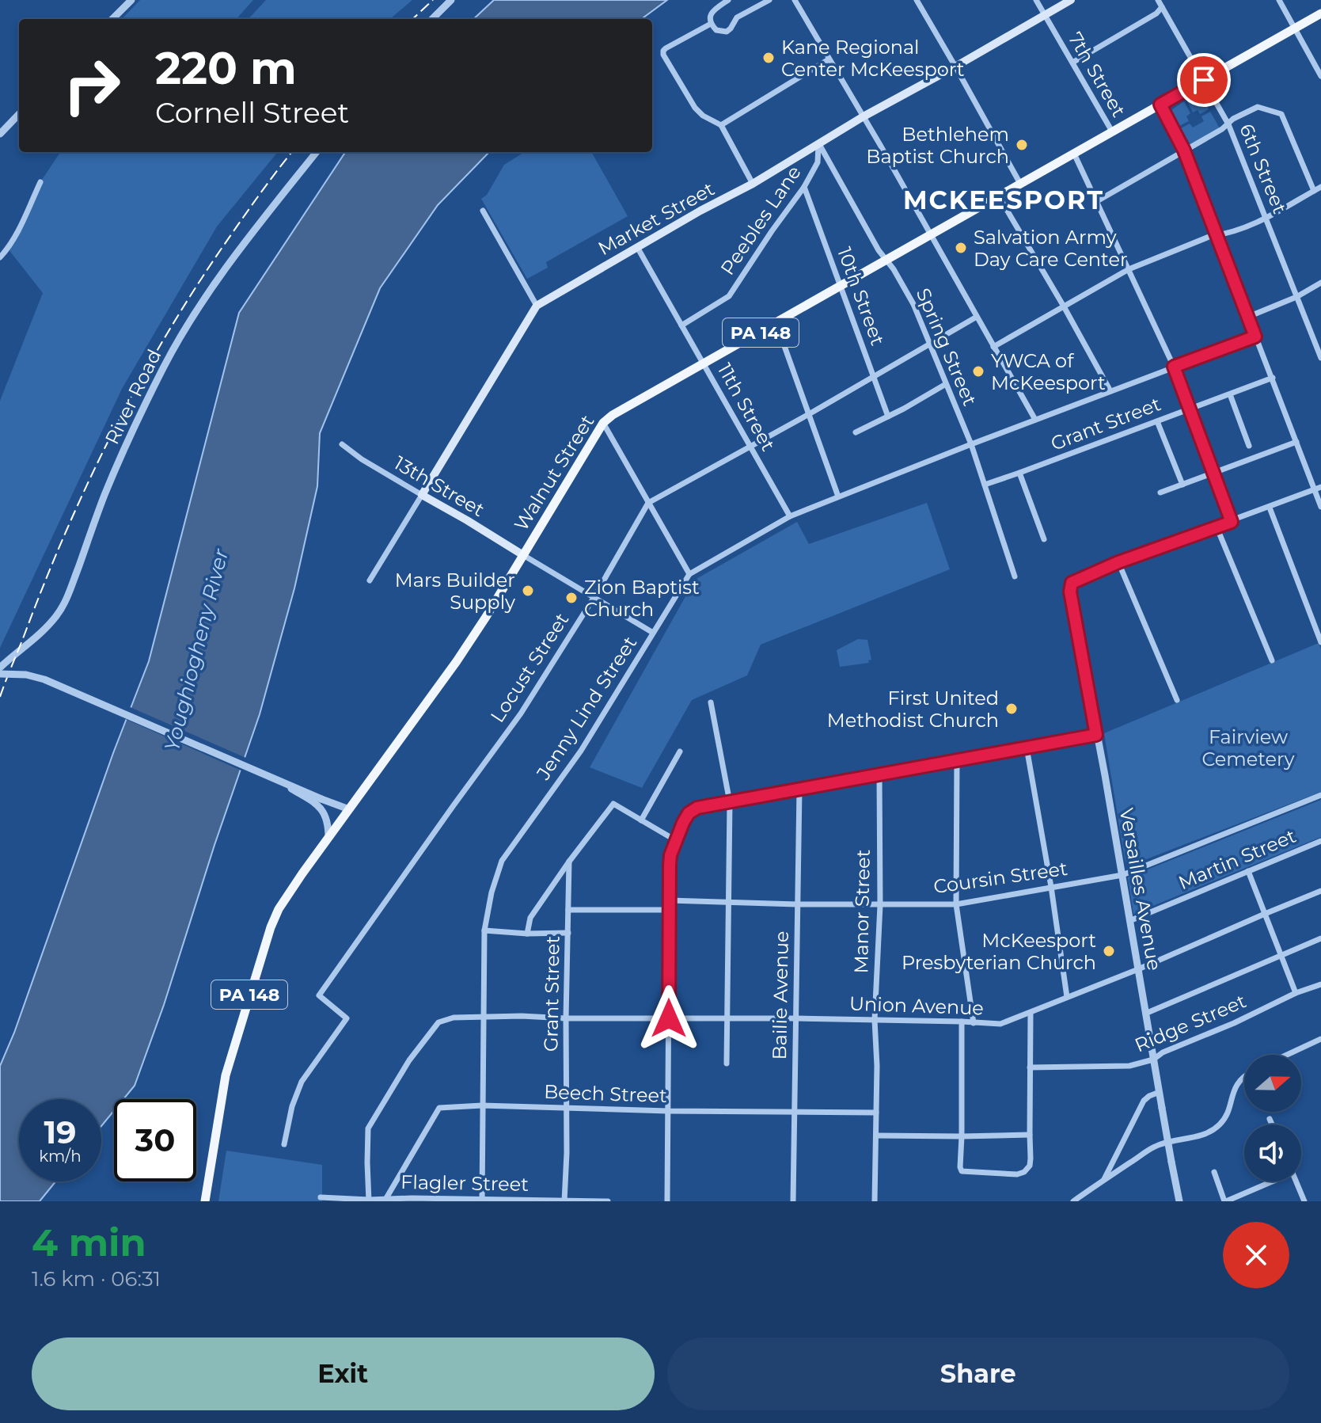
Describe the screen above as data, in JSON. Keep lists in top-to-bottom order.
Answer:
{
  "streets": {
    "main road": [
      "Market Street",
      "PA 148",
      "Walnut Street",
      "13th Street"
    ],
    "street": [
      "7th Street",
      "6th Street",
      "Peebles Lane",
      "10th Street",
      "Spring Street",
      "River Road",
      "11th Street",
      "Grant Street",
      "Locust Street",
      "Jenny Lind Street",
      "Martin Street",
      "Coursin Street",
      "Versailles Avenue",
      "Manor Street",
      "Bailie Avenue",
      "Union Avenue",
      "Ridge Street",
      "Beech Street",
      "Flagler Street"
    ]
  },
  "crossings": [
    ["7th Street", "Market Street"],
    ["7th Street", "Walnut Street"],
    ["6th Street", "Walnut Street"],
    ["Market Street", "Peebles Lane"],
    ["Market Street", "Spring Street"],
    ["Market Street", "11th Street"],
    ["Market Street", "13th Street"],
    ["Peebles Lane", "10th Street"],
    ["Peebles Lane", "Spring Street"],
    ["Peebles Lane", "11th Street"],
    ["10th Street", "Walnut Street"],
    ["Spring Street", "Grant Street"],
    ["Spring Street", "Walnut Street"],
    ["Spring Street", "Jenny Lind Street"],
    ["11th Street", "Walnut Street"],
    ["11th Street", "Jenny Lind Street"],
    ["Grant Street", "Union Avenue"],
    ["Grant Street", "Beech Street"],
    ["Grant Street", "Flagler Street"],
    ["Walnut Street", "13th Street"],
    ["13th Street", "Locust Street"],
    ["13th Street", "Jenny Lind Street"],
    ["Jenny Lind Street", "Union Avenue"],
    ["Jenny Lind Street", "Beech Street"],
    ["Jenny Lind Street", "Flagler Street"],
    ["Martin Street", "Versailles Avenue"],
    ["Coursin Street", "Versailles Avenue"],
    ["Coursin Street", "Manor Street"],
    ["Coursin Street", "Bailie Avenue"],
    ["Versailles Avenue", "Union Avenue"],
    ["Versailles Avenue", "Ridge Street"],
    ["Manor Street", "Union Avenue"],
    ["Manor Street", "Beech Street"],
    ["Bailie Avenue", "Union Avenue"],
    ["Bailie Avenue", "Beech Street"],
    ["Union Avenue", "Flagler Street"],
    ["Beech Street", "Flagler Street"]
  ],
  "districts": ["MCKEESPORT"],
  "water": ["Youghiogheny River"],
  "parks": ["Fairview Cemetery"],
  "places": [
    "Kane Regional Center McKeesport",
    "Bethlehem Baptist Church",
    "Salvation Army Day Care Center",
    "YWCA of McKeesport",
    "Mars Builder Supply",
    "Zion Baptist Church",
    "First United Methodist Church",
    "McKeesport Presbyterian Church"
  ],
  "north": "right",
  "page": {
    "turn": ["220 m", "Cornell Street"],
    "speed": "19 km/h",
    "limit": "30",
    "heading": ["4 min", "1.6 km · 06:31"],
    "buttons": ["Exit", "Share"]
  }
}
